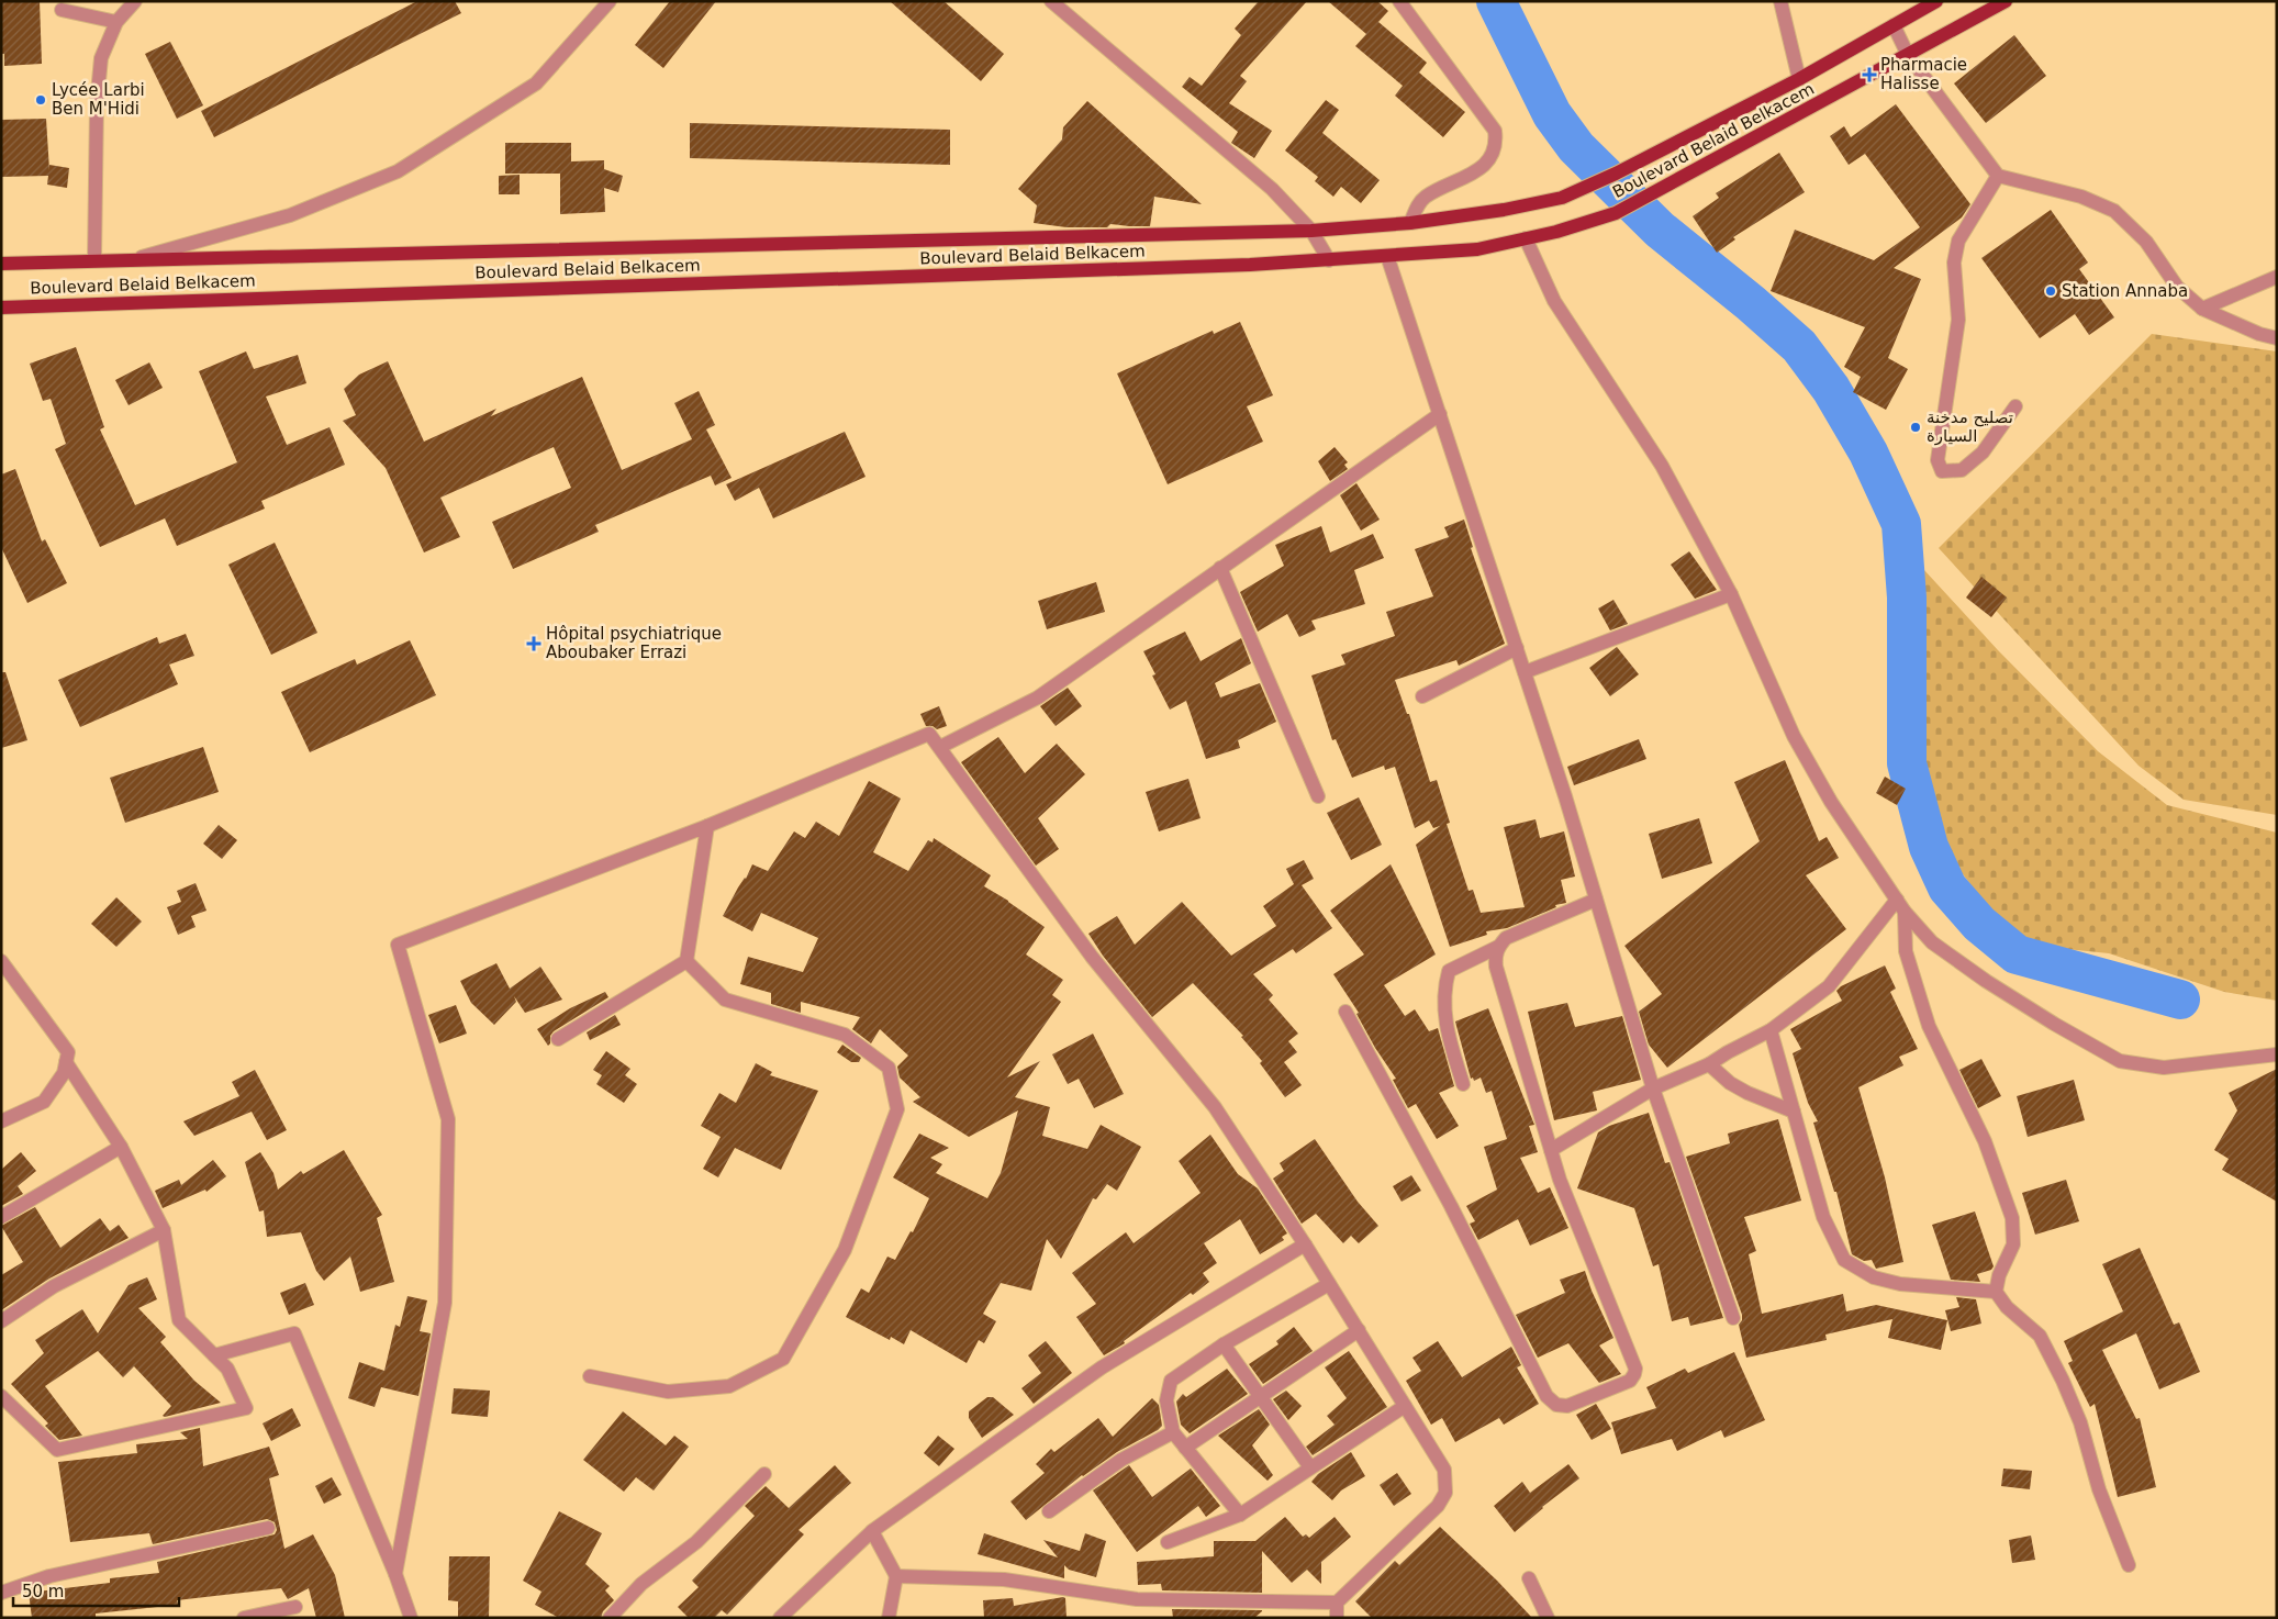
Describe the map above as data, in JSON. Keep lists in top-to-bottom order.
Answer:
{
  "streets": {
    "main road": ["Boulevard Belaid Belkacem"]
  },
  "places": {
    "health": ["Pharmacie Halisse", "Hôpital psychiatrique Aboubaker Errazi"],
    "other": ["Lycée Larbi Ben M'Hidi", "Station Annaba", "تصليح مدخنة السيارة"]
  },
  "scale_bar": "50 m"
}
